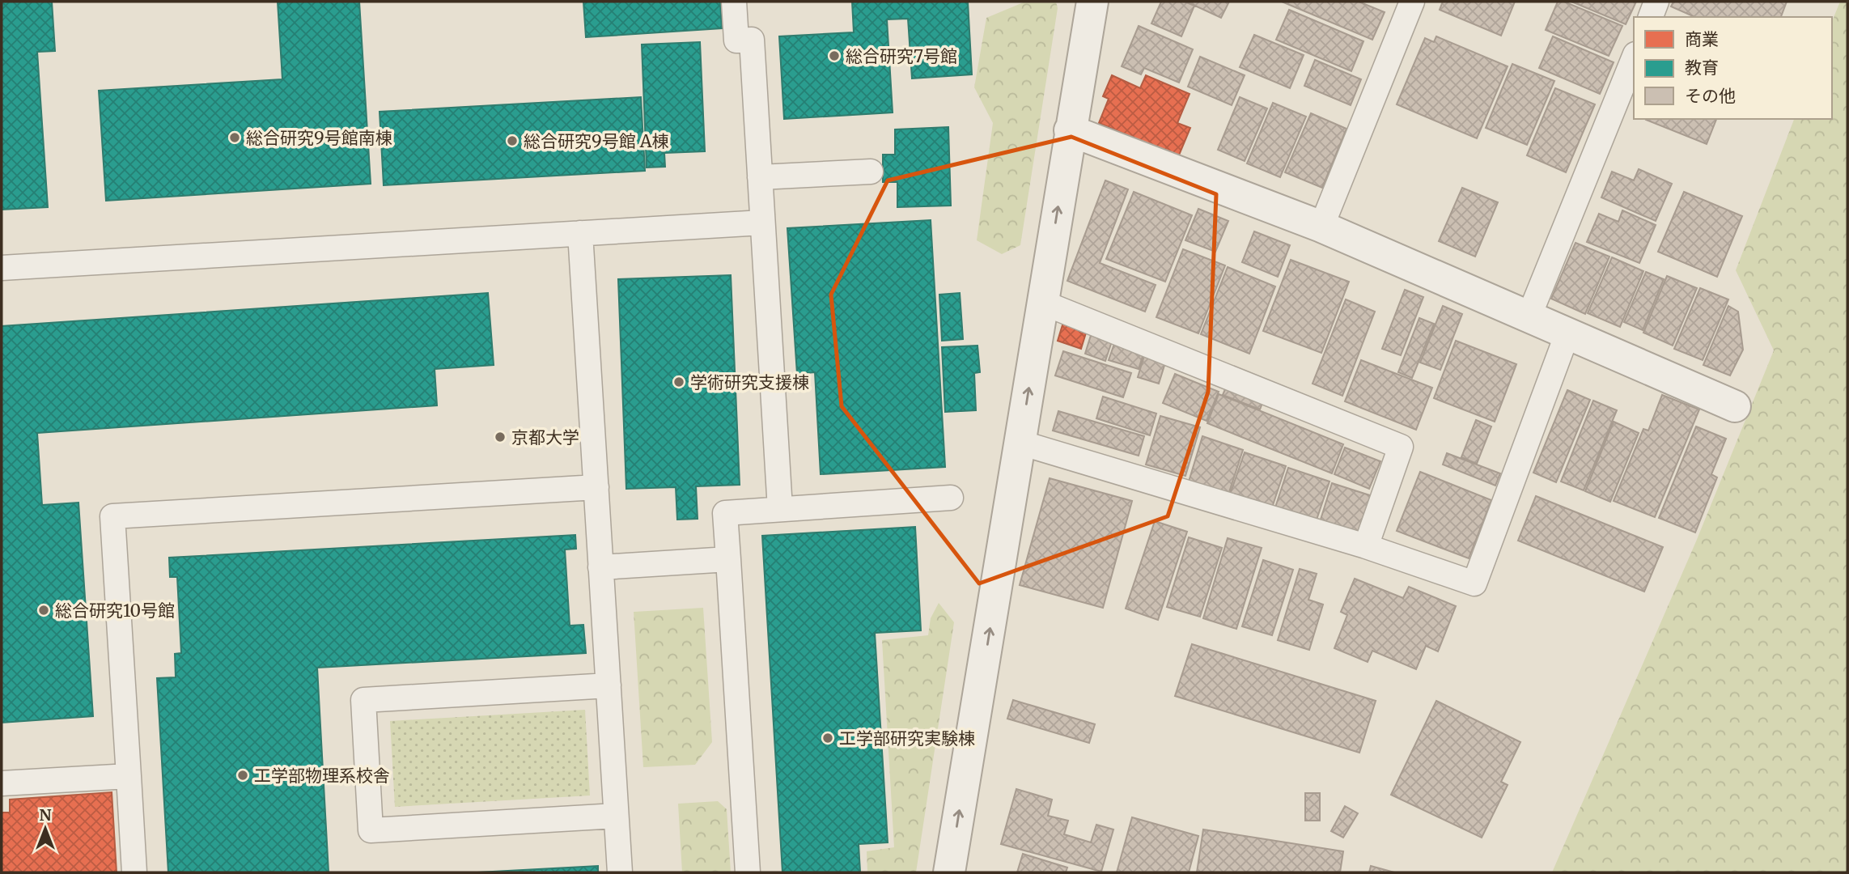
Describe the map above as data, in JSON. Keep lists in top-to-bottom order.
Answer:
{
  "places": [
    "総合研究7号館",
    "総合研究9号館南棟",
    "総合研究9号館 A棟",
    "学術研究支援棟",
    "京都大学",
    "総合研究10号館",
    "工学部研究実験棟",
    "工学部物理系校舎"
  ],
  "legend": ["商業", "教育", "その他"],
  "north": "top"
}
